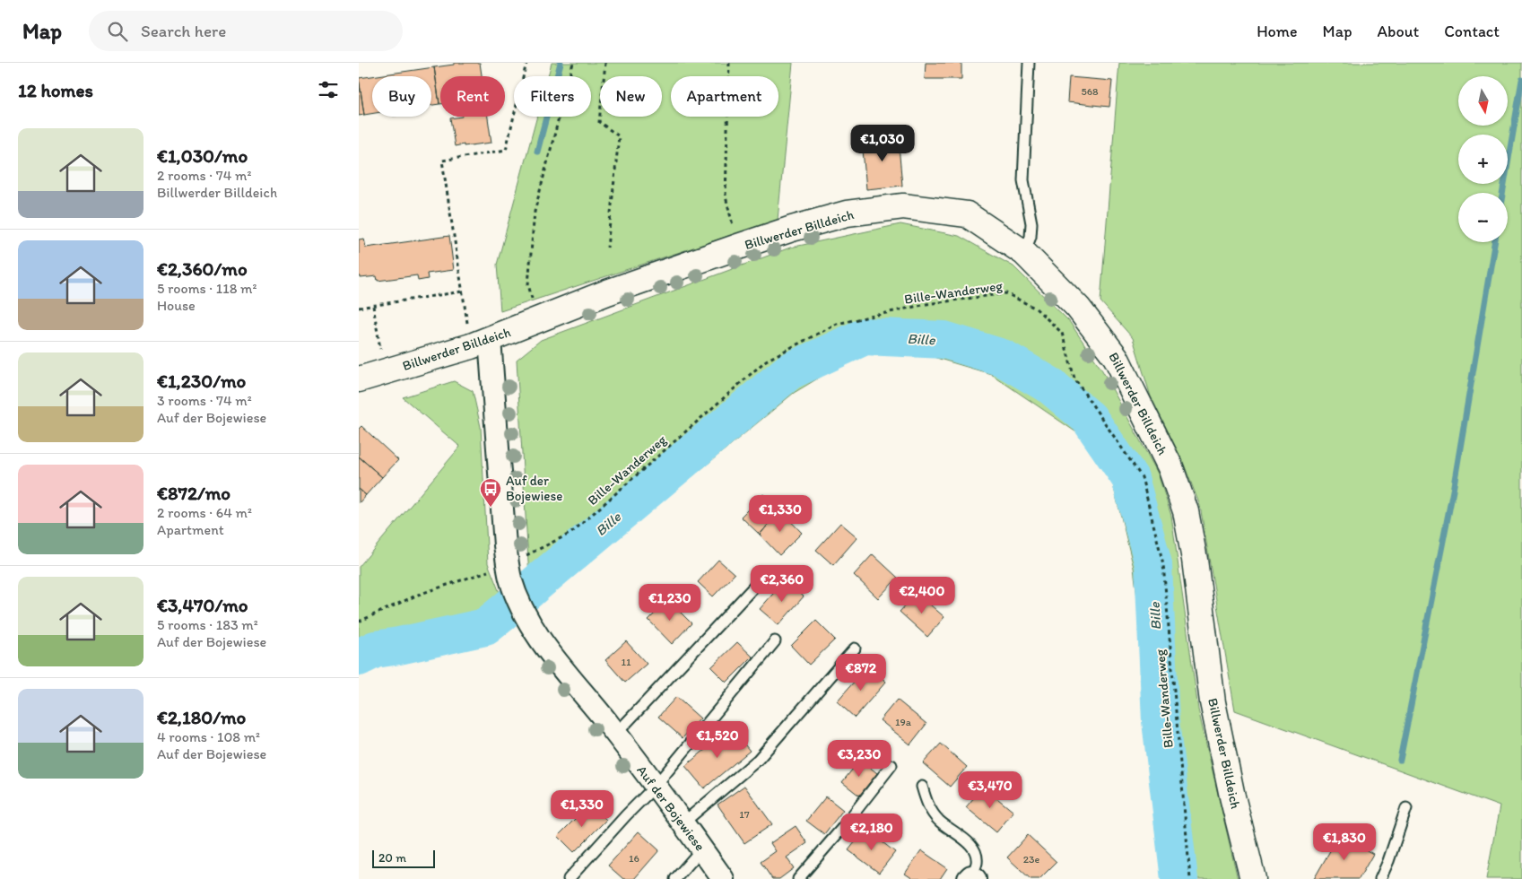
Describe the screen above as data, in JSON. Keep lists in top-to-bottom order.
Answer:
{
  "streets": {
    "street": ["Billwerder Billdeich", "Auf der Bojewiese"],
    "path": ["Bille-Wanderweg"]
  },
  "crossings": [
    ["Bille-Wanderweg", "Auf der Bojewiese"]
  ],
  "water": ["Bille"],
  "places": {
    "bus stop": ["Auf der Bojewiese"]
  },
  "house_numbers": [
    "568",
    "11",
    "19a",
    "17",
    "16",
    "23e"
  ],
  "scale_bar": "20 m",
  "north": "bottom",
  "page": {
    "header": "Map",
    "search": "Search here",
    "nav": [
      "Home",
      "Map",
      "About",
      "Contact"
    ],
    "heading": "12 homes",
    "map_buttons": ["+", "−"],
    "chip": [
      "Buy",
      "Rent",
      "Filters",
      "New",
      "Apartment"
    ],
    "list": [
      {
        "name": "€1,030/mo",
        "note": "2 rooms · 74 m² · Billwerder Billdeich"
      },
      {
        "name": "€2,360/mo",
        "note": "5 rooms · 118 m² · House"
      },
      {
        "name": "€1,230/mo",
        "note": "3 rooms · 74 m² · Auf der Bojewiese"
      },
      {
        "name": "€872/mo",
        "note": "2 rooms · 64 m² · Apartment"
      },
      {
        "name": "€3,470/mo",
        "note": "5 rooms · 183 m² · Auf der Bojewiese"
      },
      {
        "name": "€2,180/mo",
        "note": "4 rooms · 108 m² · Auf der Bojewiese"
      }
    ],
    "price": [
      "€1,030",
      "€1,330",
      "€2,360",
      "€2,400",
      "€1,230",
      "€872",
      "€1,520",
      "€3,230",
      "€3,470",
      "€1,330",
      "€2,180",
      "€1,830"
    ],
    "scale": "20 m"
  }
}
